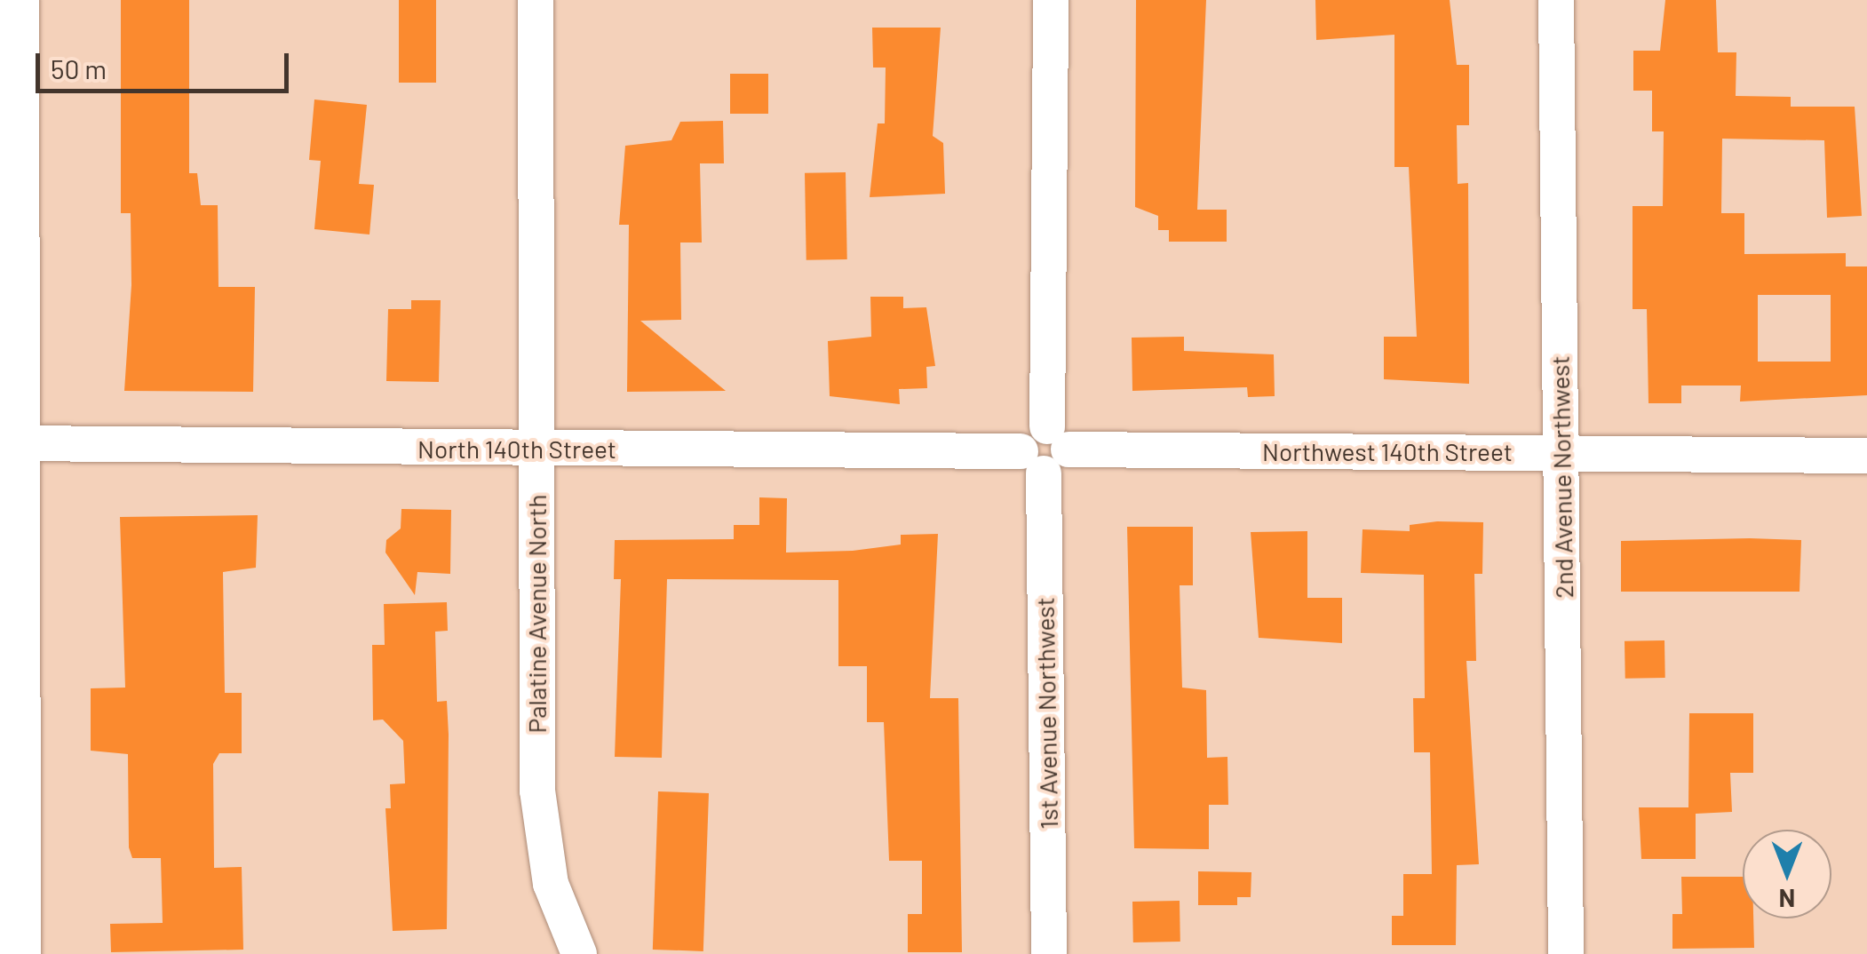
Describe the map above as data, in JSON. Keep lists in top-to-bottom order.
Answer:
{
  "streets": {
    "street": [
      "North 140th Street",
      "Northwest 140th Street",
      "2nd Avenue Northwest",
      "Palatine Avenue North",
      "1st Avenue Northwest"
    ]
  },
  "crossings": [
    ["North 140th Street", "Northwest 140th Street"],
    ["North 140th Street", "Palatine Avenue North"],
    ["North 140th Street", "1st Avenue Northwest"],
    ["Northwest 140th Street", "2nd Avenue Northwest"],
    ["Northwest 140th Street", "1st Avenue Northwest"]
  ],
  "scale_bar": "50 m",
  "north": "bottom"
}
